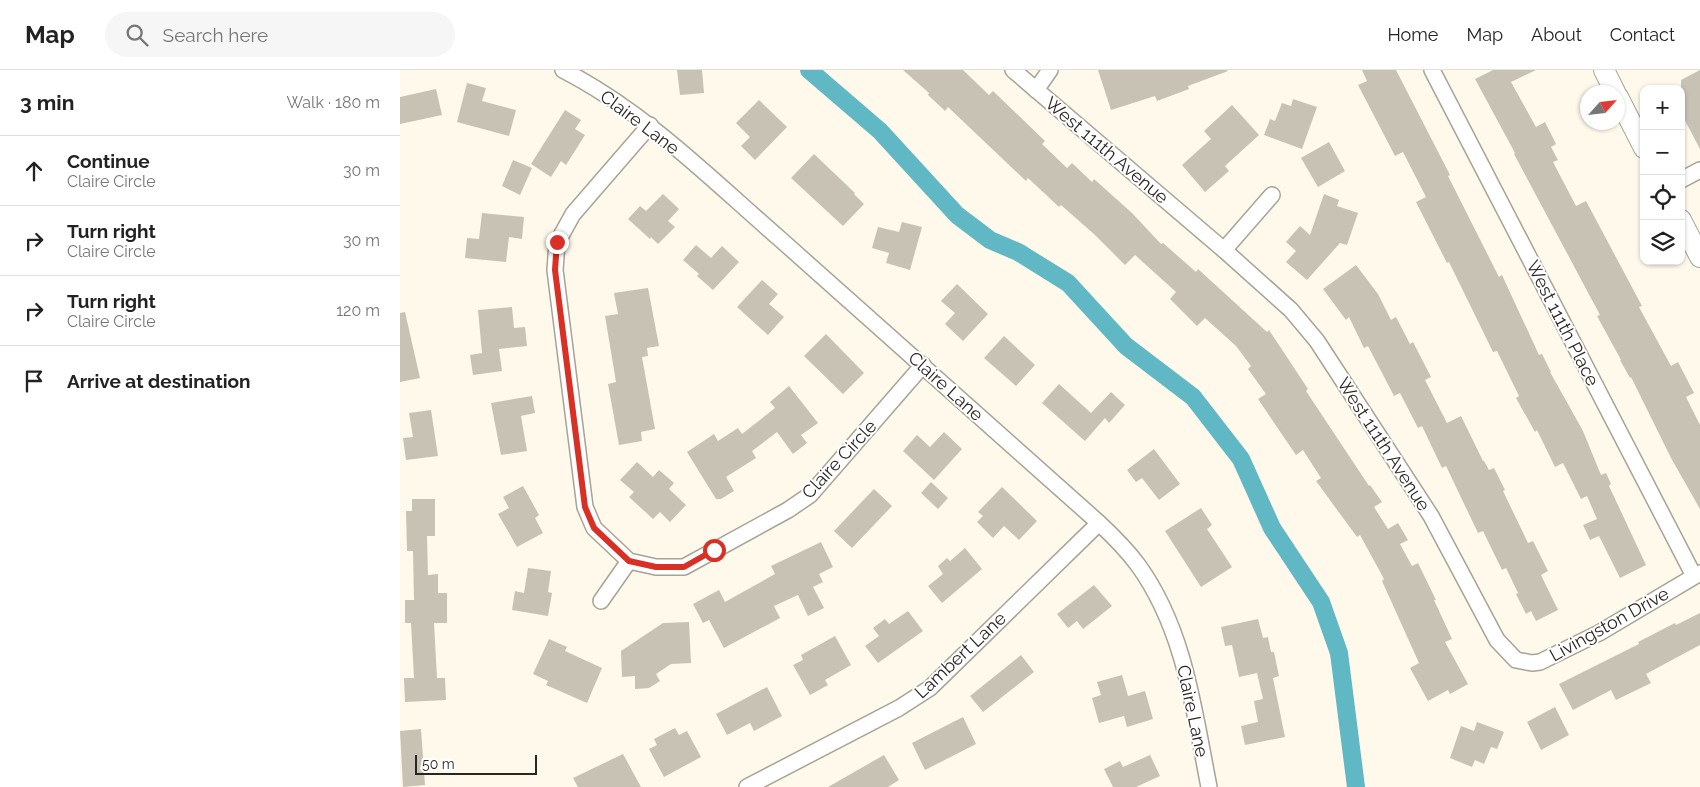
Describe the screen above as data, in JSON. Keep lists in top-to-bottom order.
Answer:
{
  "streets": {
    "street": [
      "Claire Lane",
      "West 111th Avenue",
      "West 111th Place",
      "Claire Circle",
      "Livingston Drive",
      "Lambert Lane"
    ]
  },
  "crossings": [
    ["Claire Lane", "Claire Circle"],
    ["Claire Lane", "Lambert Lane"],
    ["West 111th Avenue", "Livingston Drive"],
    ["West 111th Place", "Livingston Drive"]
  ],
  "scale_bar": "50 m",
  "north": "top right",
  "page": {
    "header": "Map",
    "search": "Search here",
    "nav": [
      "Home",
      "Map",
      "About",
      "Contact"
    ],
    "heading": ["3 min", "Walk · 180 m"],
    "map_buttons": ["+", "−"],
    "list": [
      ["Continue", "Claire Circle", "30 m"],
      ["Turn right", "Claire Circle", "30 m"],
      ["Turn right", "Claire Circle", "120 m"],
      "Arrive at destination"
    ],
    "scale": "50 m"
  }
}
